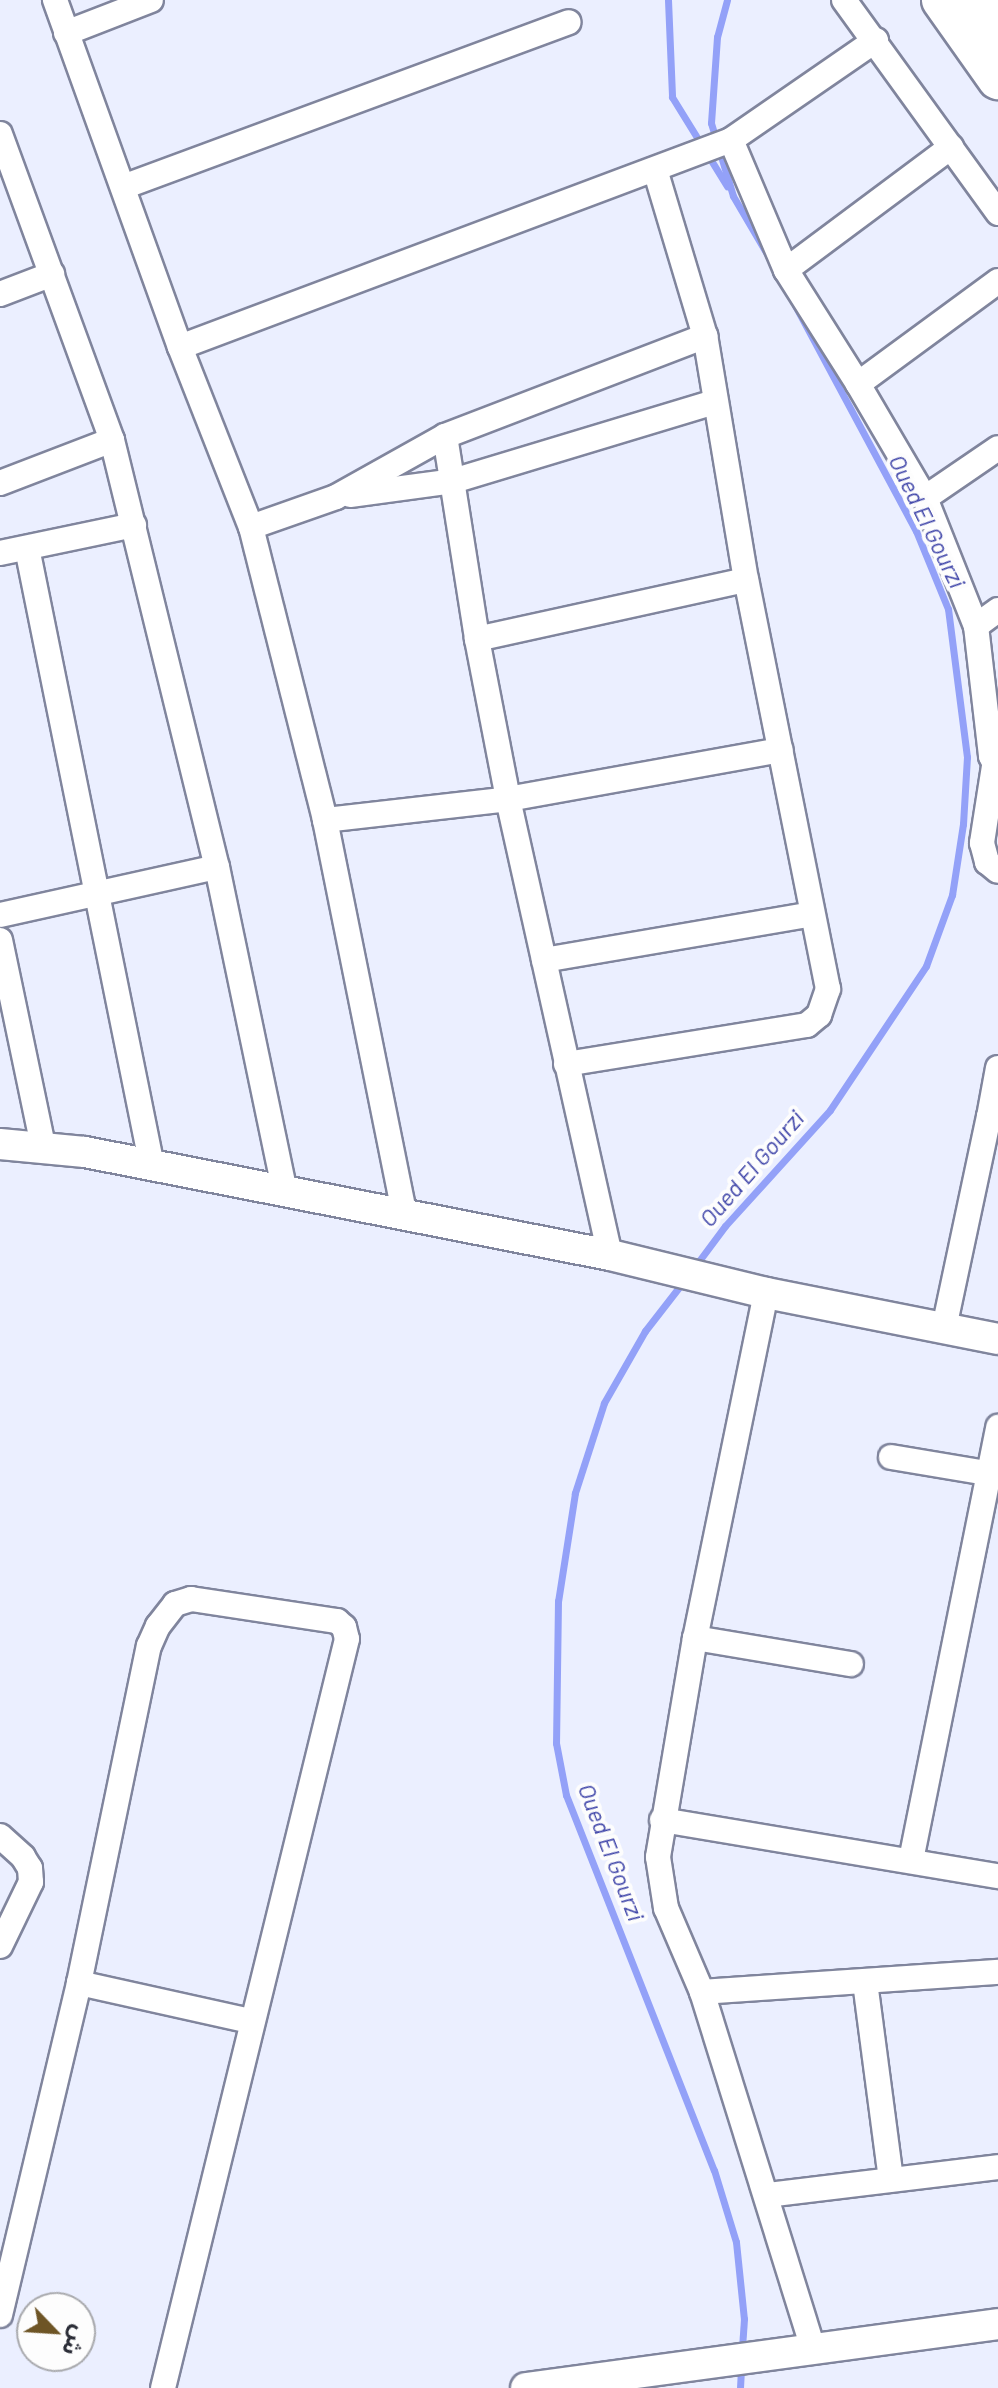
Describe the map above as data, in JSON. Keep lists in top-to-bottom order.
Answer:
{
  "water": ["Oued El Gourzi"],
  "north": "bottom right"
}
